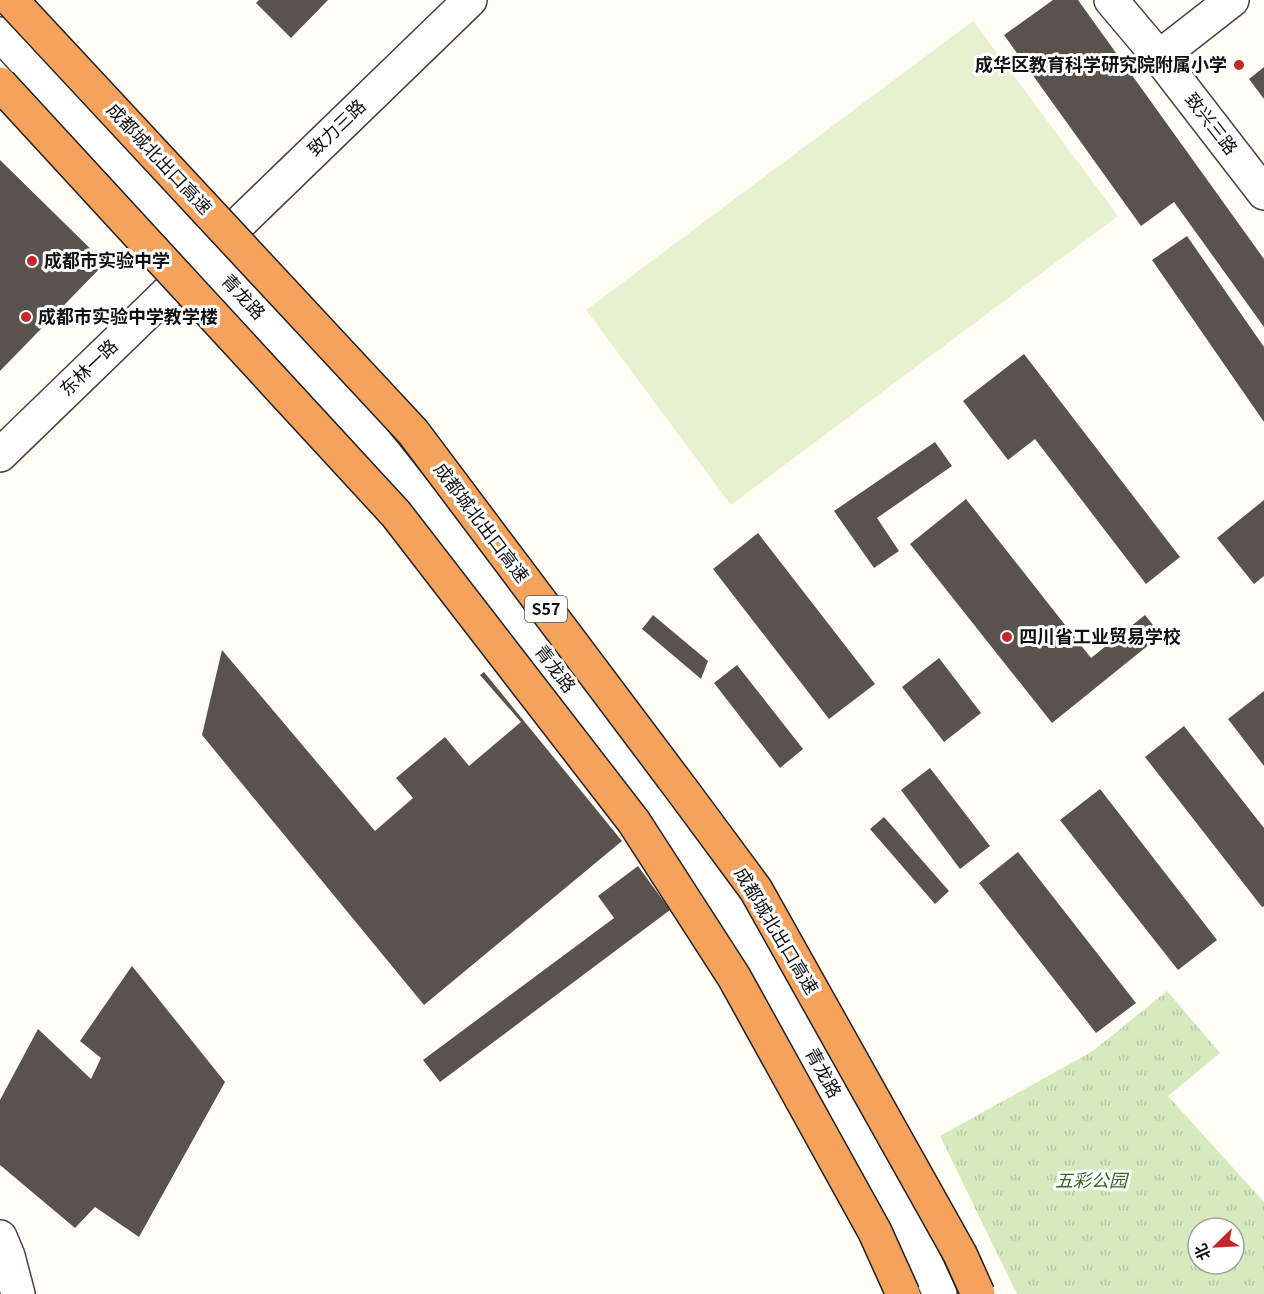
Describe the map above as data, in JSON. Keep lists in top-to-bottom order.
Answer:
{
  "streets": {
    "highway": ["成都城北出口高速", "S57"],
    "street": [
      "致兴三路",
      "致力三路",
      "青龙路",
      "东林一路"
    ]
  },
  "crossings": [
    ["致力三路", "青龙路"],
    ["致力三路", "东林一路"],
    ["青龙路", "东林一路"]
  ],
  "parks": ["五彩公园"],
  "places": [
    "成华区教育科学研究院附属小学",
    "成都市实验中学",
    "成都市实验中学教学楼",
    "四川省工业贸易学校"
  ],
  "north": "bottom left"
}
